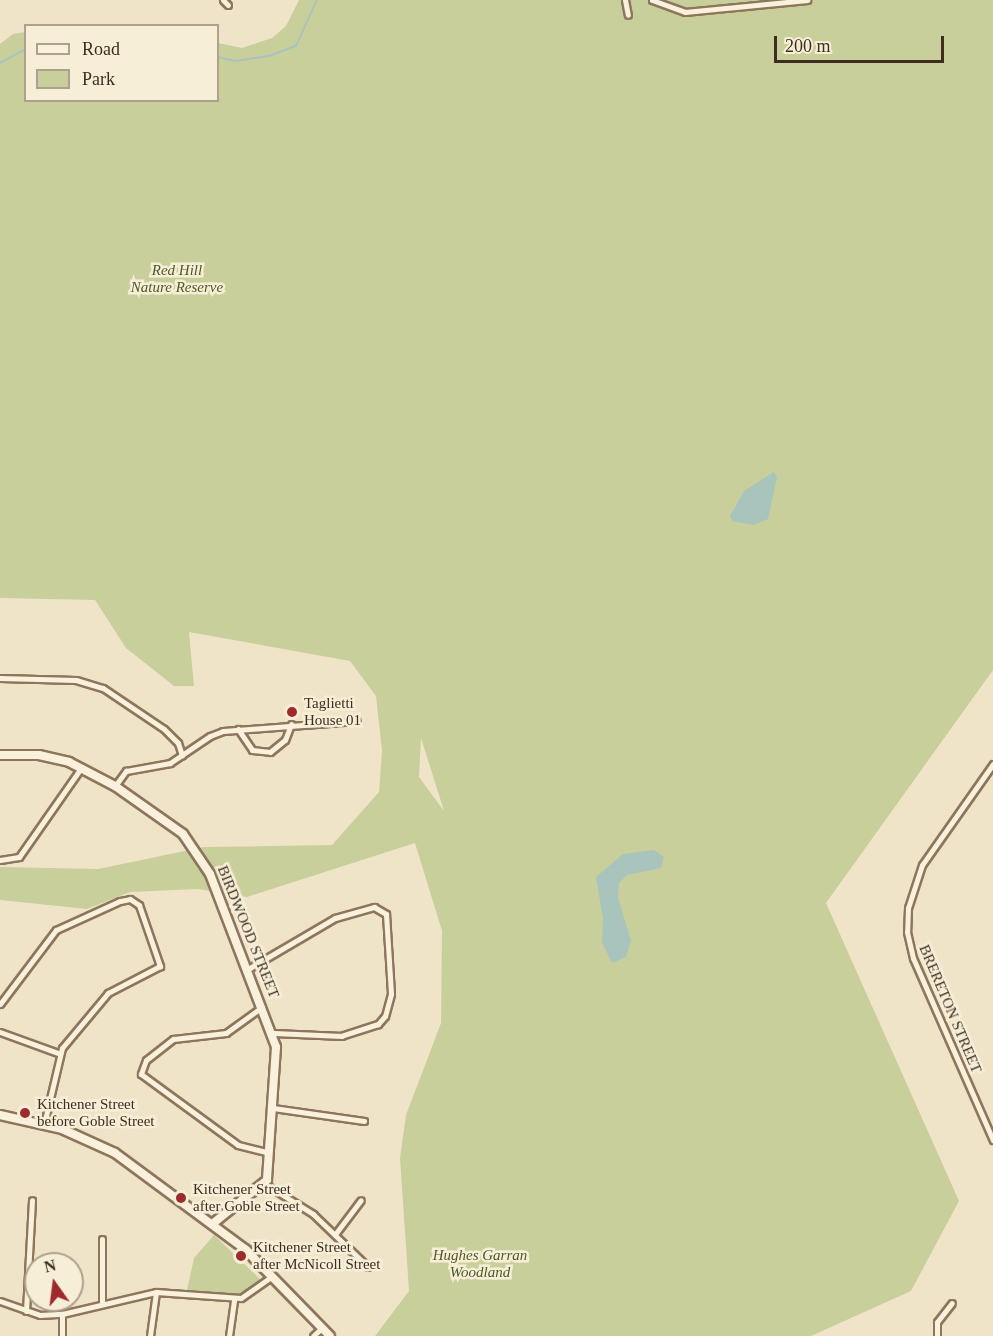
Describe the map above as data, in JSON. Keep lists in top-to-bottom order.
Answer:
{
  "streets": {
    "street": ["BIRDWOOD STREET", "BRERETON STREET"]
  },
  "parks": ["Red Hill Nature Reserve", "Hughes Garran Woodland"],
  "places": [
    "Taglietti House 01",
    "Kitchener Street before Goble Street",
    "Kitchener Street after Goble Street",
    "Kitchener Street after McNicoll Street"
  ],
  "legend": ["Road", "Park"],
  "scale_bar": "200 m",
  "north": "top"
}
